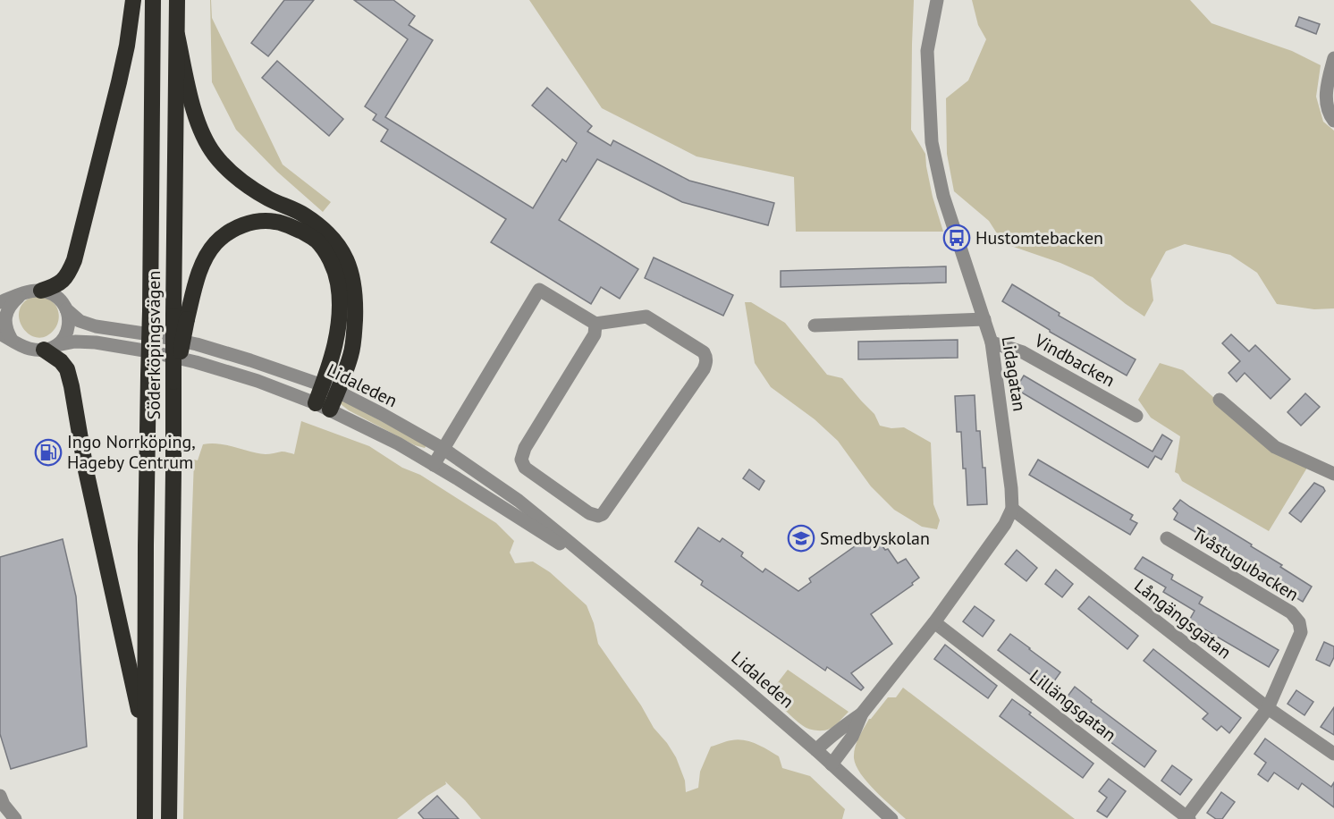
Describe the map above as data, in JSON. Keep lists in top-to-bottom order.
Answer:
{
  "streets": {
    "highway": ["Söderköpingsvägen"],
    "street": [
      "Vindbacken",
      "Lidagatan",
      "Lidaleden",
      "Tvåstugubacken",
      "Långängsgatan",
      "Lillängsgatan"
    ]
  },
  "crossings": [
    ["Vindbacken", "Lidagatan"],
    ["Lidagatan", "Långängsgatan"],
    ["Tvåstugubacken", "Långängsgatan"],
    ["Tvåstugubacken", "Lillängsgatan"]
  ],
  "places": {
    "bus stop": ["Hustomtebacken"],
    "fuel station": ["Ingo Norrköping, Hageby Centrum"],
    "school or university": ["Smedbyskolan"]
  }
}
